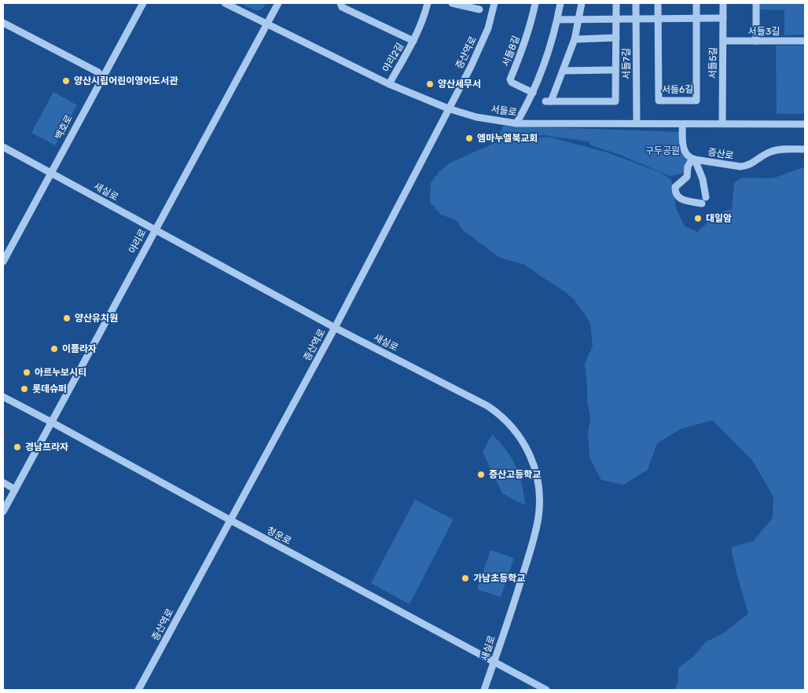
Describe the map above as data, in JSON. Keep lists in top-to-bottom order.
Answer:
{
  "streets": {
    "street": [
      "서들3길",
      "서들8길",
      "증산역로",
      "야리2길",
      "서들5길",
      "서들7길",
      "서들6길",
      "서들로",
      "백호로",
      "증산로",
      "새실로",
      "야리로",
      "청운로"
    ]
  },
  "crossings": [
    ["서들3길", "서들5길"],
    ["증산역로", "서들로"],
    ["증산역로", "새실로"],
    ["증산역로", "청운로"],
    ["야리2길", "서들로"],
    ["서들5길", "서들로"],
    ["서들7길", "서들로"],
    ["서들로", "야리로"],
    ["백호로", "새실로"],
    ["새실로", "야리로"],
    ["새실로", "청운로"],
    ["야리로", "청운로"]
  ],
  "parks": ["구두공원"],
  "places": [
    "양산시립어린이영어도서관",
    "양산세무서",
    "엠마누엘북교회",
    "대일암",
    "양산유치원",
    "이플라자",
    "아르누보시티",
    "롯데슈퍼",
    "경남프라자",
    "증산고등학교",
    "가남초등학교"
  ]
}
